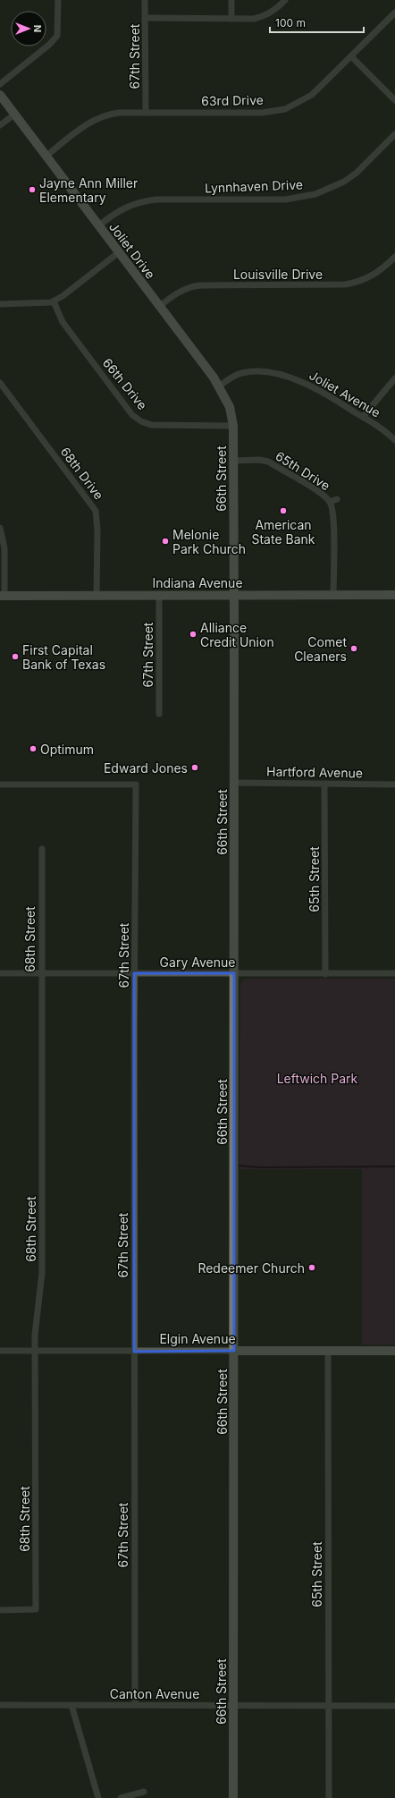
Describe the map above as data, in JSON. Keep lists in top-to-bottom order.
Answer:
{
  "streets": {
    "street": [
      "67th Street",
      "63rd Drive",
      "Lynnhaven Drive",
      "Joliet Drive",
      "Louisville Drive",
      "66th Drive",
      "Joliet Avenue",
      "65th Drive",
      "68th Drive",
      "66th Street",
      "Indiana Avenue",
      "Hartford Avenue",
      "65th Street",
      "68th Street",
      "Gary Avenue",
      "Elgin Avenue",
      "Canton Avenue"
    ]
  },
  "crossings": [
    ["67th Street", "63rd Drive"],
    ["67th Street", "Indiana Avenue"],
    ["67th Street", "Gary Avenue"],
    ["67th Street", "Elgin Avenue"],
    ["67th Street", "Canton Avenue"],
    ["63rd Drive", "Joliet Drive"],
    ["Lynnhaven Drive", "Joliet Drive"],
    ["Joliet Drive", "Louisville Drive"],
    ["Joliet Drive", "66th Drive"],
    ["Joliet Drive", "Joliet Avenue"],
    ["Joliet Drive", "66th Street"],
    ["66th Drive", "66th Street"],
    ["65th Drive", "66th Street"],
    ["65th Drive", "Indiana Avenue"],
    ["68th Drive", "Indiana Avenue"],
    ["66th Street", "Indiana Avenue"],
    ["66th Street", "Hartford Avenue"],
    ["66th Street", "Gary Avenue"],
    ["66th Street", "Elgin Avenue"],
    ["66th Street", "Canton Avenue"],
    ["Hartford Avenue", "65th Street"],
    ["65th Street", "Gary Avenue"],
    ["65th Street", "Elgin Avenue"],
    ["65th Street", "Canton Avenue"],
    ["68th Street", "Gary Avenue"],
    ["68th Street", "Elgin Avenue"]
  ],
  "parks": ["Leftwich Park"],
  "places": [
    "Jayne Ann Miller Elementary",
    "American State Bank",
    "Melonie Park Church",
    "Alliance Credit Union",
    "Comet Cleaners",
    "First Capital Bank of Texas",
    "Optimum",
    "Edward Jones",
    "Redeemer Church"
  ],
  "scale_bar": "100 m",
  "north": "right"
}
